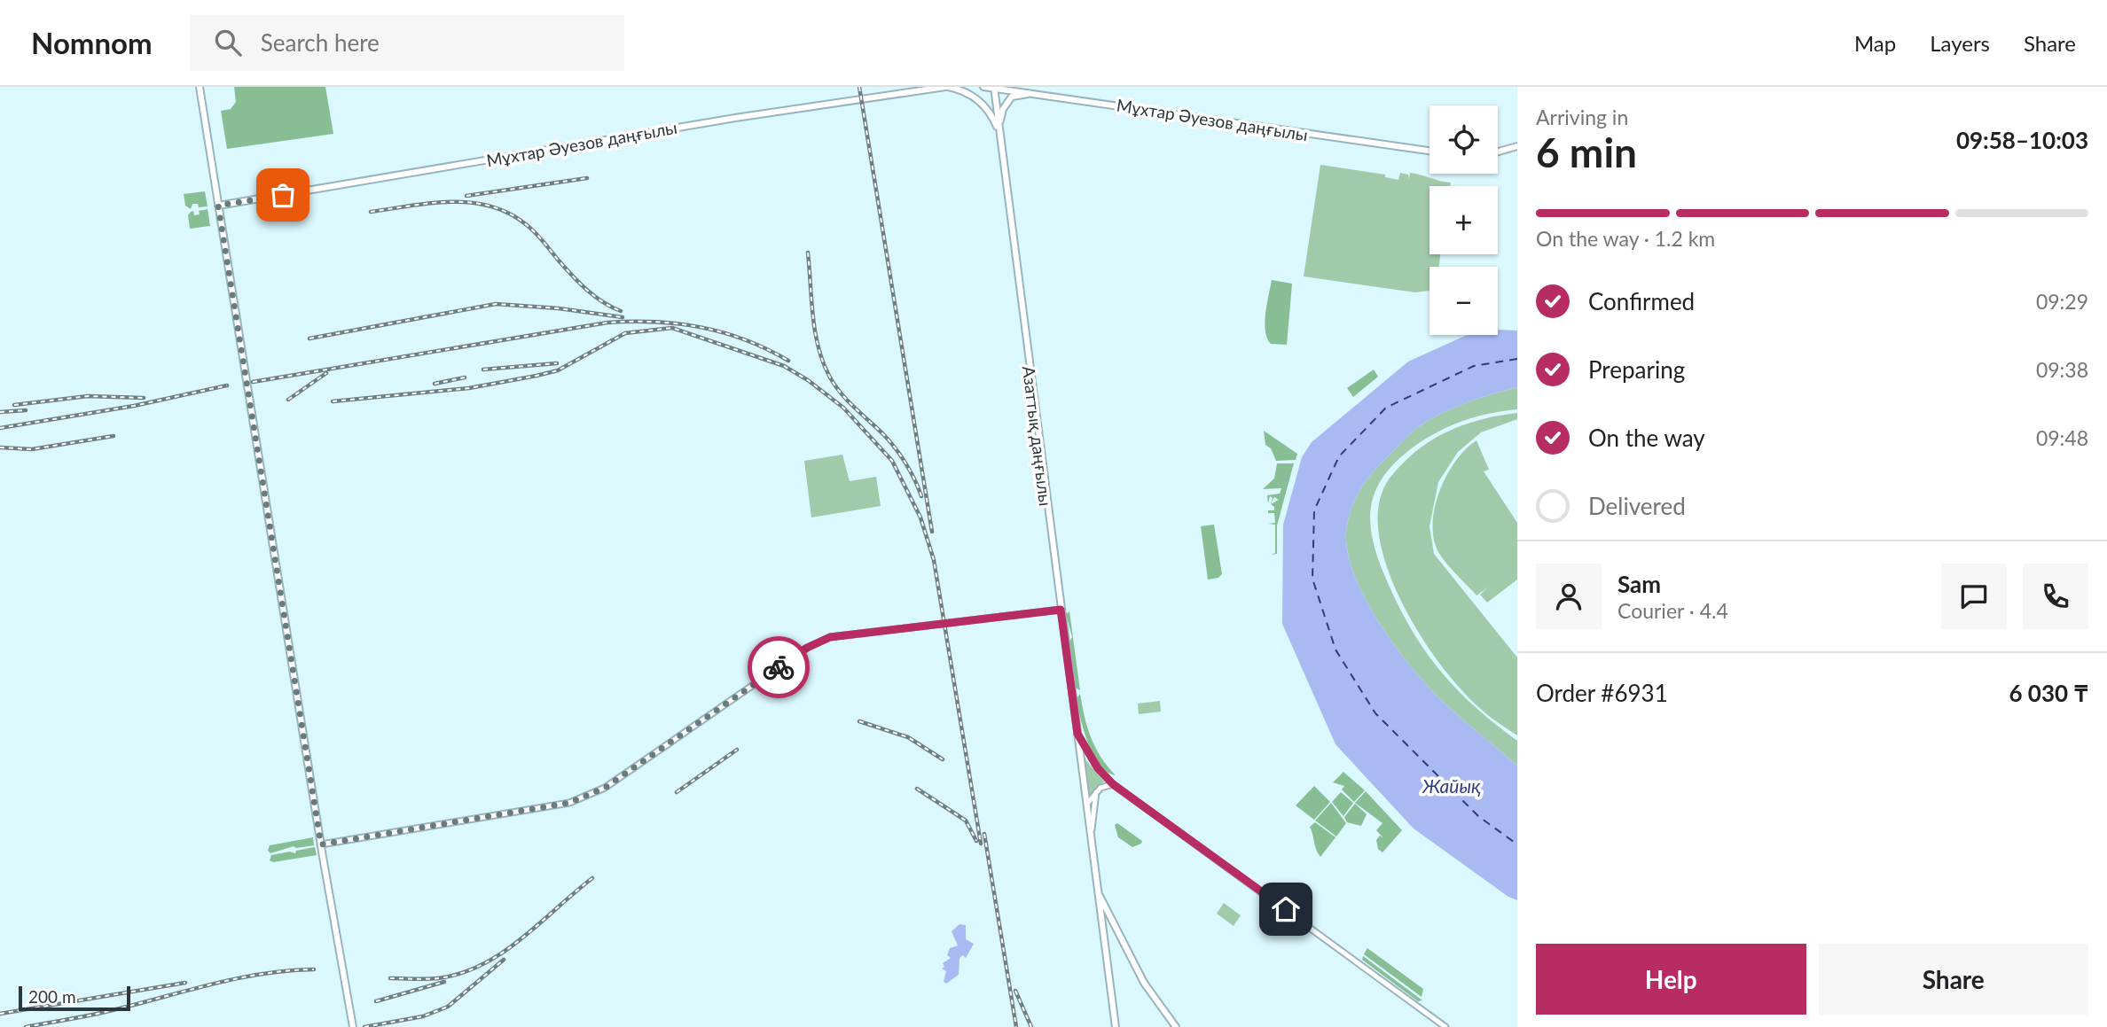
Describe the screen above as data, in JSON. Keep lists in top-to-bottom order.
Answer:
{
  "streets": {
    "main road": ["Мұхтар Әуезов даңғылы", "Азаттық даңғылы"]
  },
  "crossings": [
    ["Мұхтар Әуезов даңғылы", "Азаттық даңғылы"]
  ],
  "water": ["Жайық"],
  "scale_bar": "200 m",
  "page": {
    "header": "Nomnom",
    "search": "Search here",
    "nav": ["Map", "Layers", "Share"],
    "heading": ["6 min", "Arriving in", "09:58–10:03"],
    "panel": [
      "Sam",
      "Courier · 4.4",
      "Order #6931",
      "6 030 ₸"
    ],
    "map_buttons": ["+", "−"],
    "bar": "On the way · 1.2 km",
    "list": [
      ["Confirmed", "09:29"],
      ["Preparing", "09:38"],
      ["On the way", "09:48"],
      "Delivered"
    ],
    "buttons": ["Help", "Share"],
    "scale": "200 m"
  }
}
